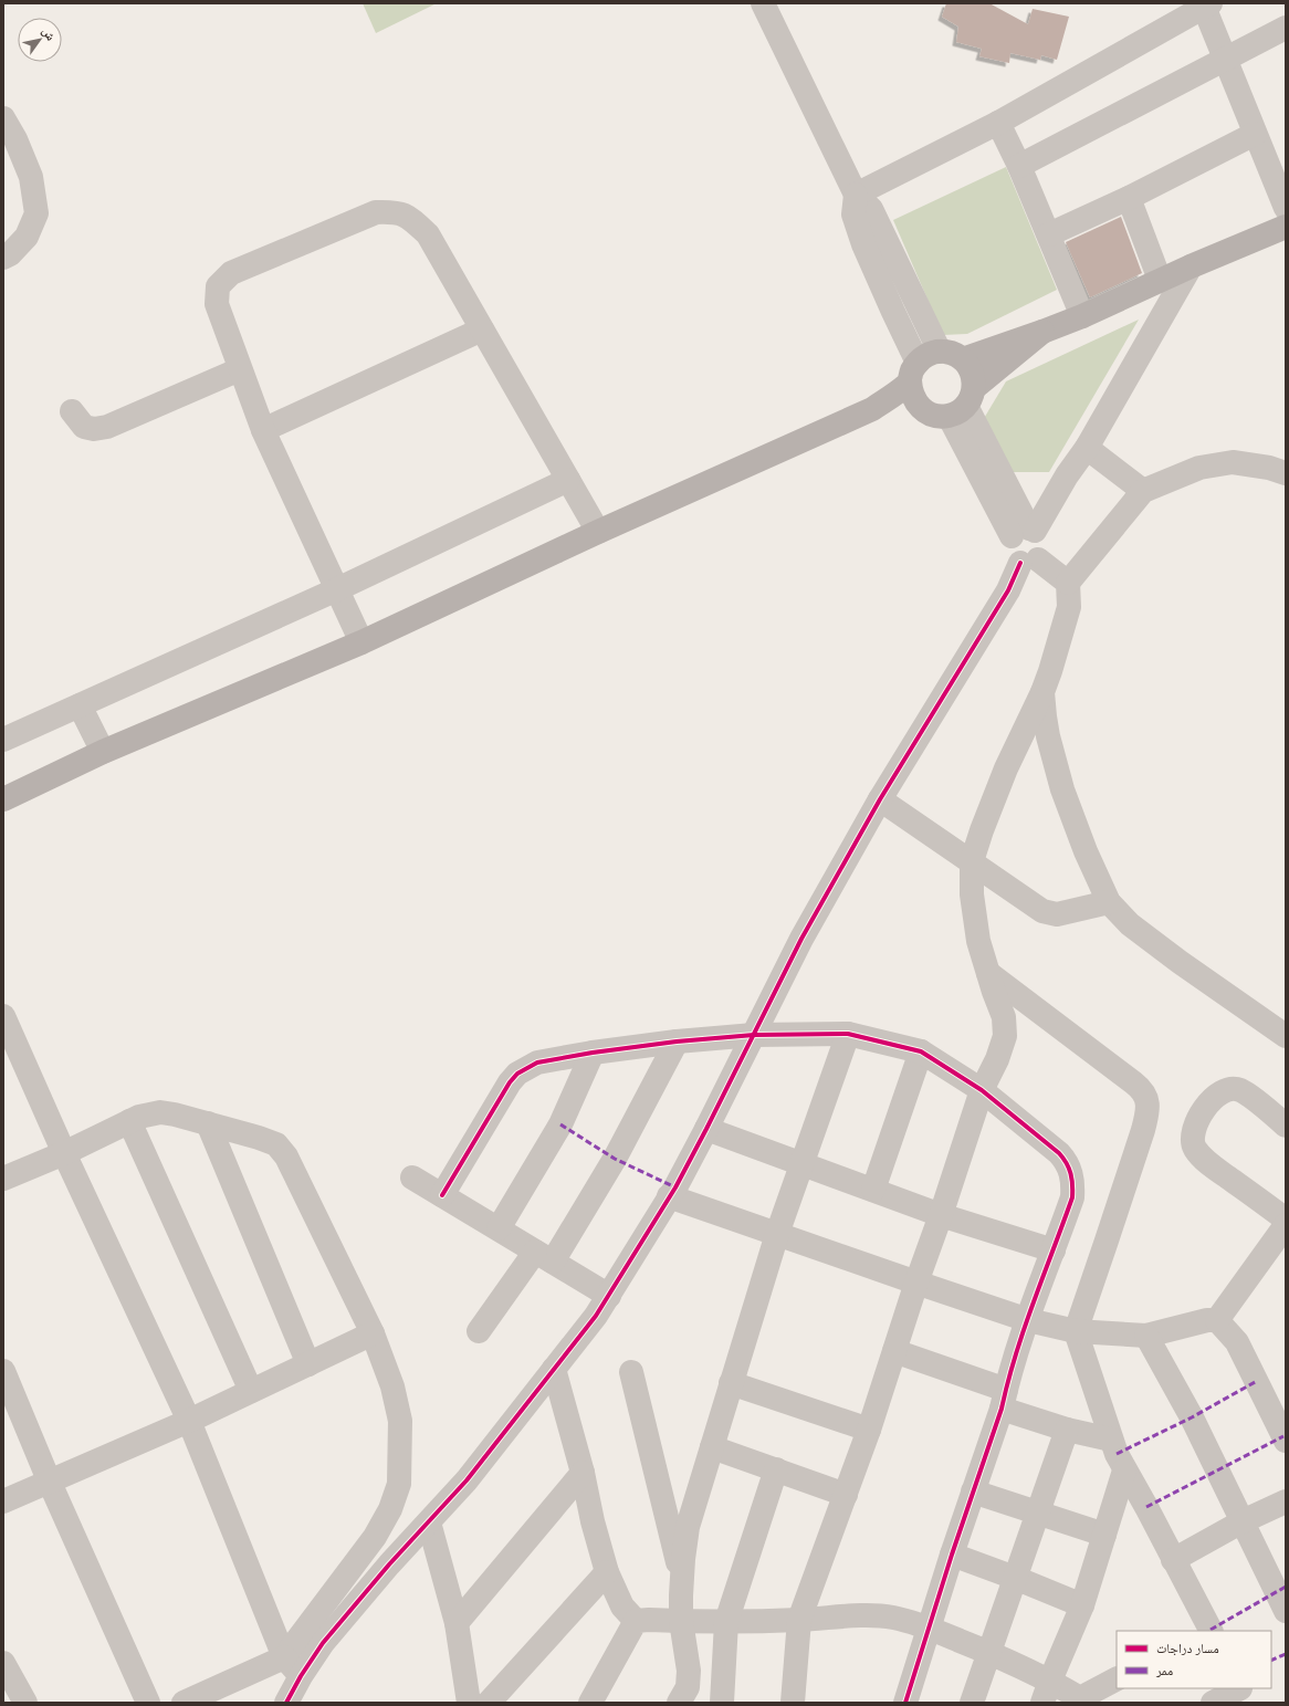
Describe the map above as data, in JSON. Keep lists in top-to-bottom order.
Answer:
{
  "legend": ["مسار دراجات", "ممر"],
  "north": "top right"
}
